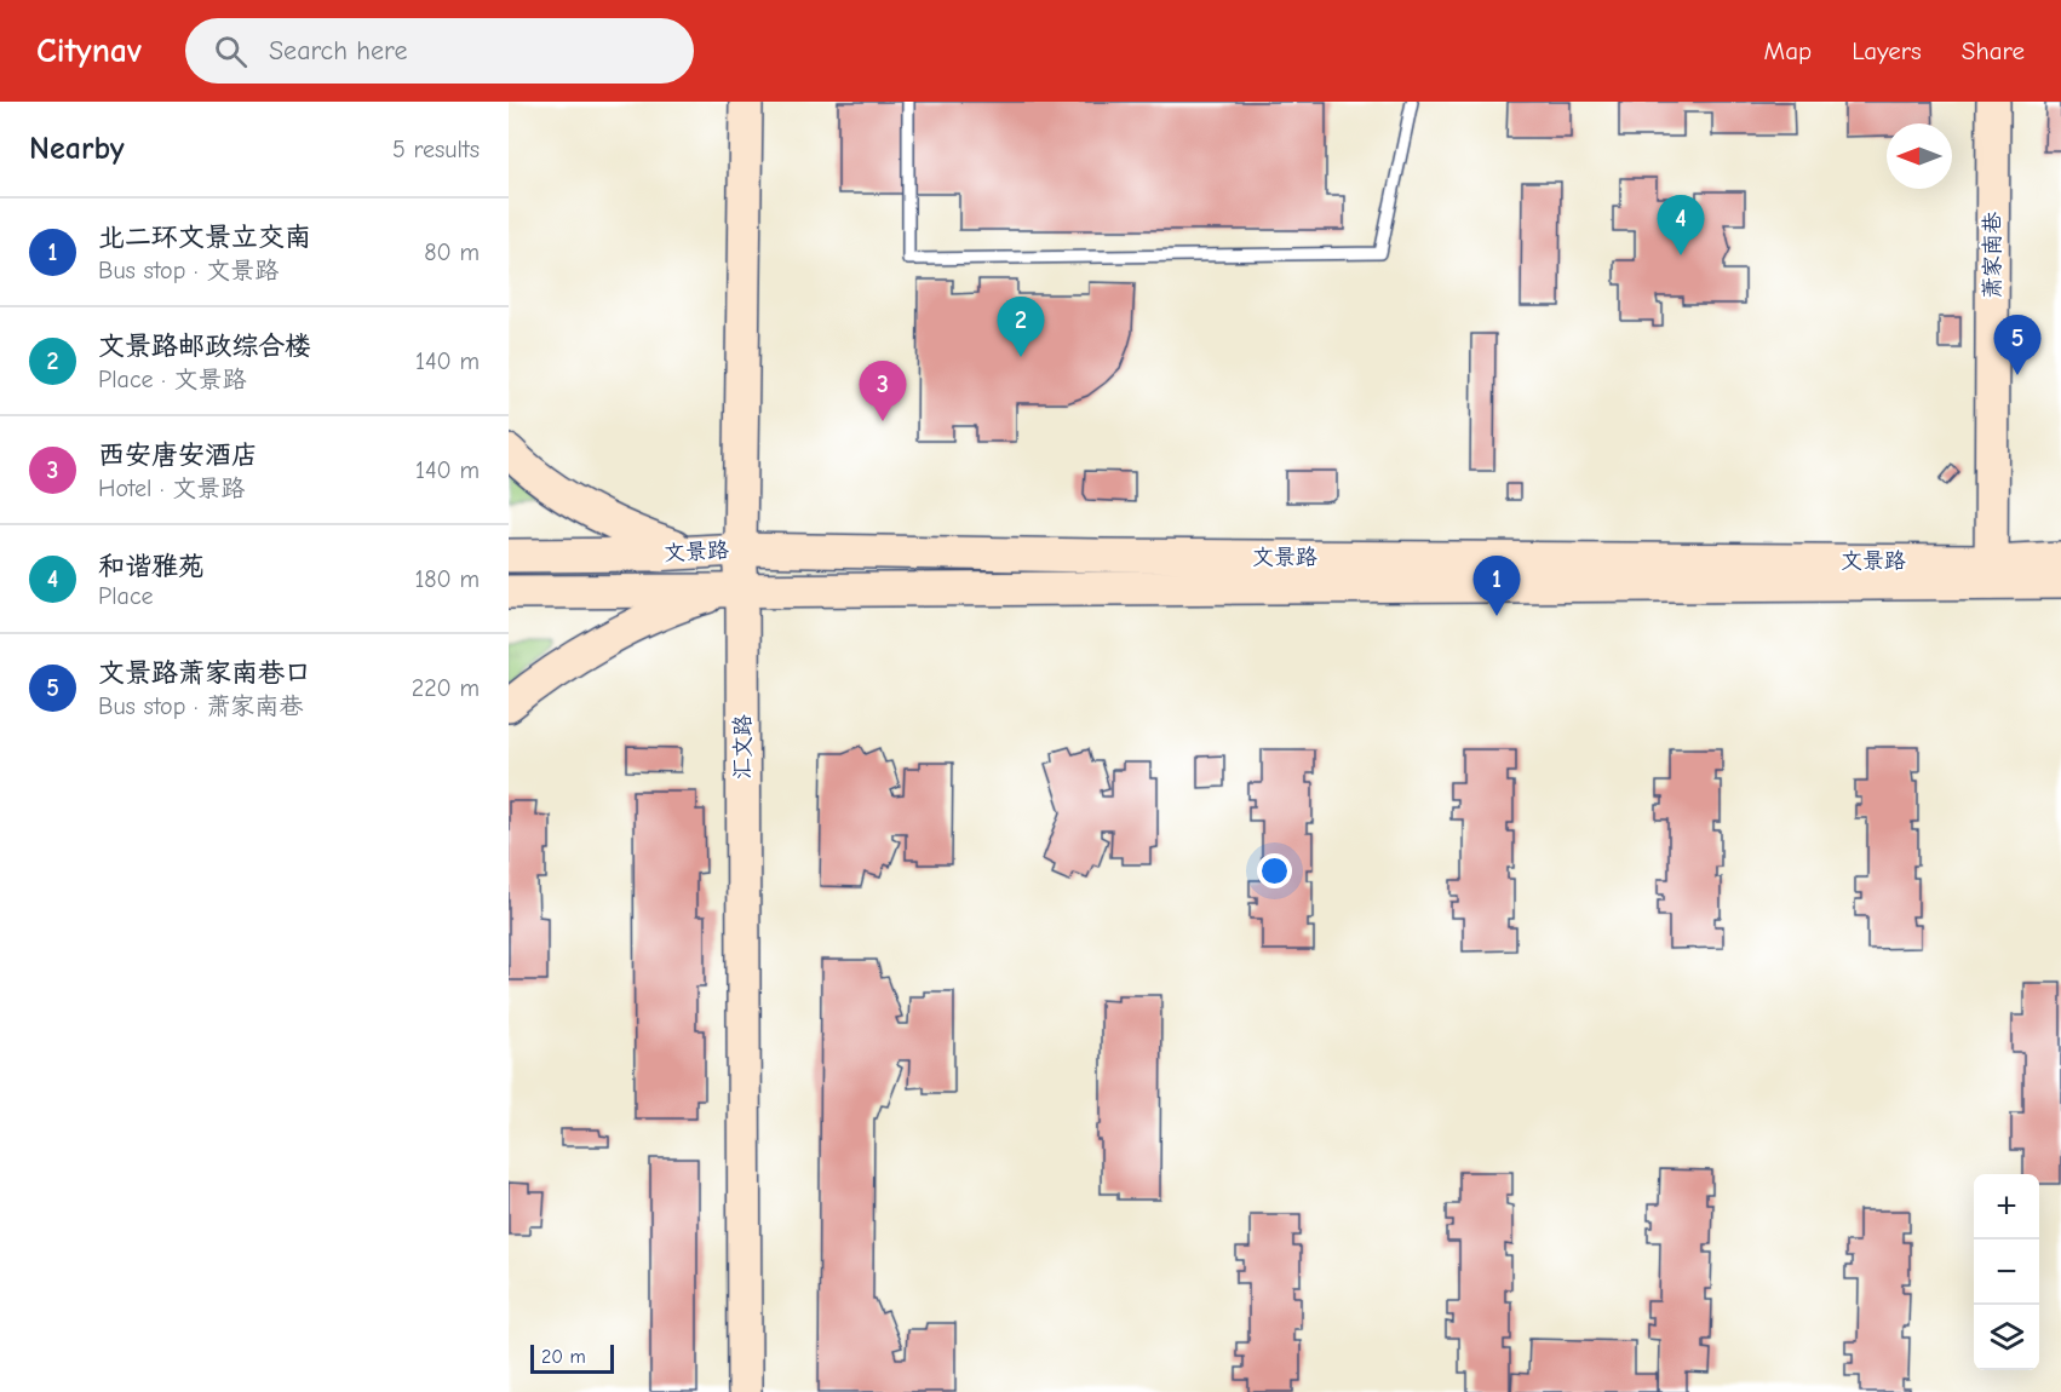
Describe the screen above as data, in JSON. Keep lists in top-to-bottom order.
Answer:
{
  "streets": {
    "main road": ["萧家南巷", "文景路", "汇文路"]
  },
  "crossings": [
    ["萧家南巷", "文景路"],
    ["文景路", "汇文路"]
  ],
  "scale_bar": "20 m",
  "north": "left",
  "page": {
    "header": "Citynav",
    "search": "Search here",
    "nav": ["Map", "Layers", "Share"],
    "heading": ["Nearby", "5 results"],
    "pins": [
      "4",
      "2",
      "5",
      "3",
      "1"
    ],
    "list": [
      {
        "mark": "1",
        "name": "北二环文景立交南",
        "note": "Bus stop · 文景路",
        "value": "80 m"
      },
      {
        "mark": "2",
        "name": "文景路邮政综合楼",
        "note": "Place · 文景路",
        "value": "140 m"
      },
      {
        "mark": "3",
        "name": "西安唐安酒店",
        "note": "Hotel · 文景路",
        "value": "140 m"
      },
      {
        "mark": "4",
        "name": "和谐雅苑",
        "note": "Place",
        "value": "180 m"
      },
      {
        "mark": "5",
        "name": "文景路萧家南巷口",
        "note": "Bus stop · 萧家南巷",
        "value": "220 m"
      }
    ],
    "map_buttons": ["+", "−"],
    "scale": "20 m"
  }
}
